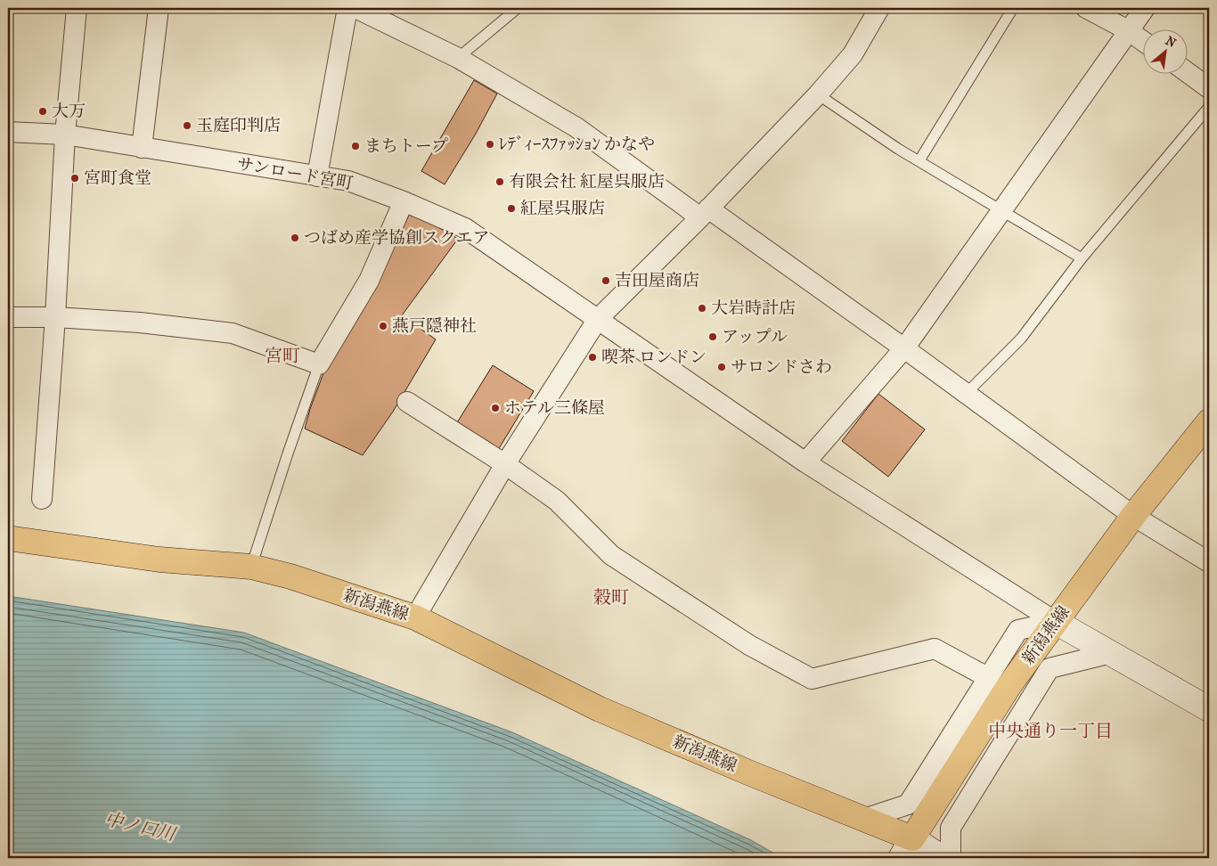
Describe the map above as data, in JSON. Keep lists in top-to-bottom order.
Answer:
{
  "streets": {
    "main road": ["新潟燕線"],
    "street": ["サンロード宮町"]
  },
  "crossings": [
    ["サンロード宮町", "新潟燕線"]
  ],
  "districts": ["宮町", "穀町", "中央通り一丁目"],
  "water": ["中ノ口川"],
  "places": [
    "大万",
    "玉庭印判店",
    "ﾚﾃﾞｨｰｽﾌｧｯｼｮﾝ かなや",
    "まちトープ",
    "宮町食堂",
    "有限会社 紅屋呉服店",
    "紅屋呉服店",
    "つばめ産学協創スクエア",
    "吉田屋商店",
    "大岩時計店",
    "燕戸隠神社",
    "アップル",
    "喫茶 ロンドン",
    "サロンドさわ",
    "ホテル三條屋"
  ],
  "north": "top right"
}
